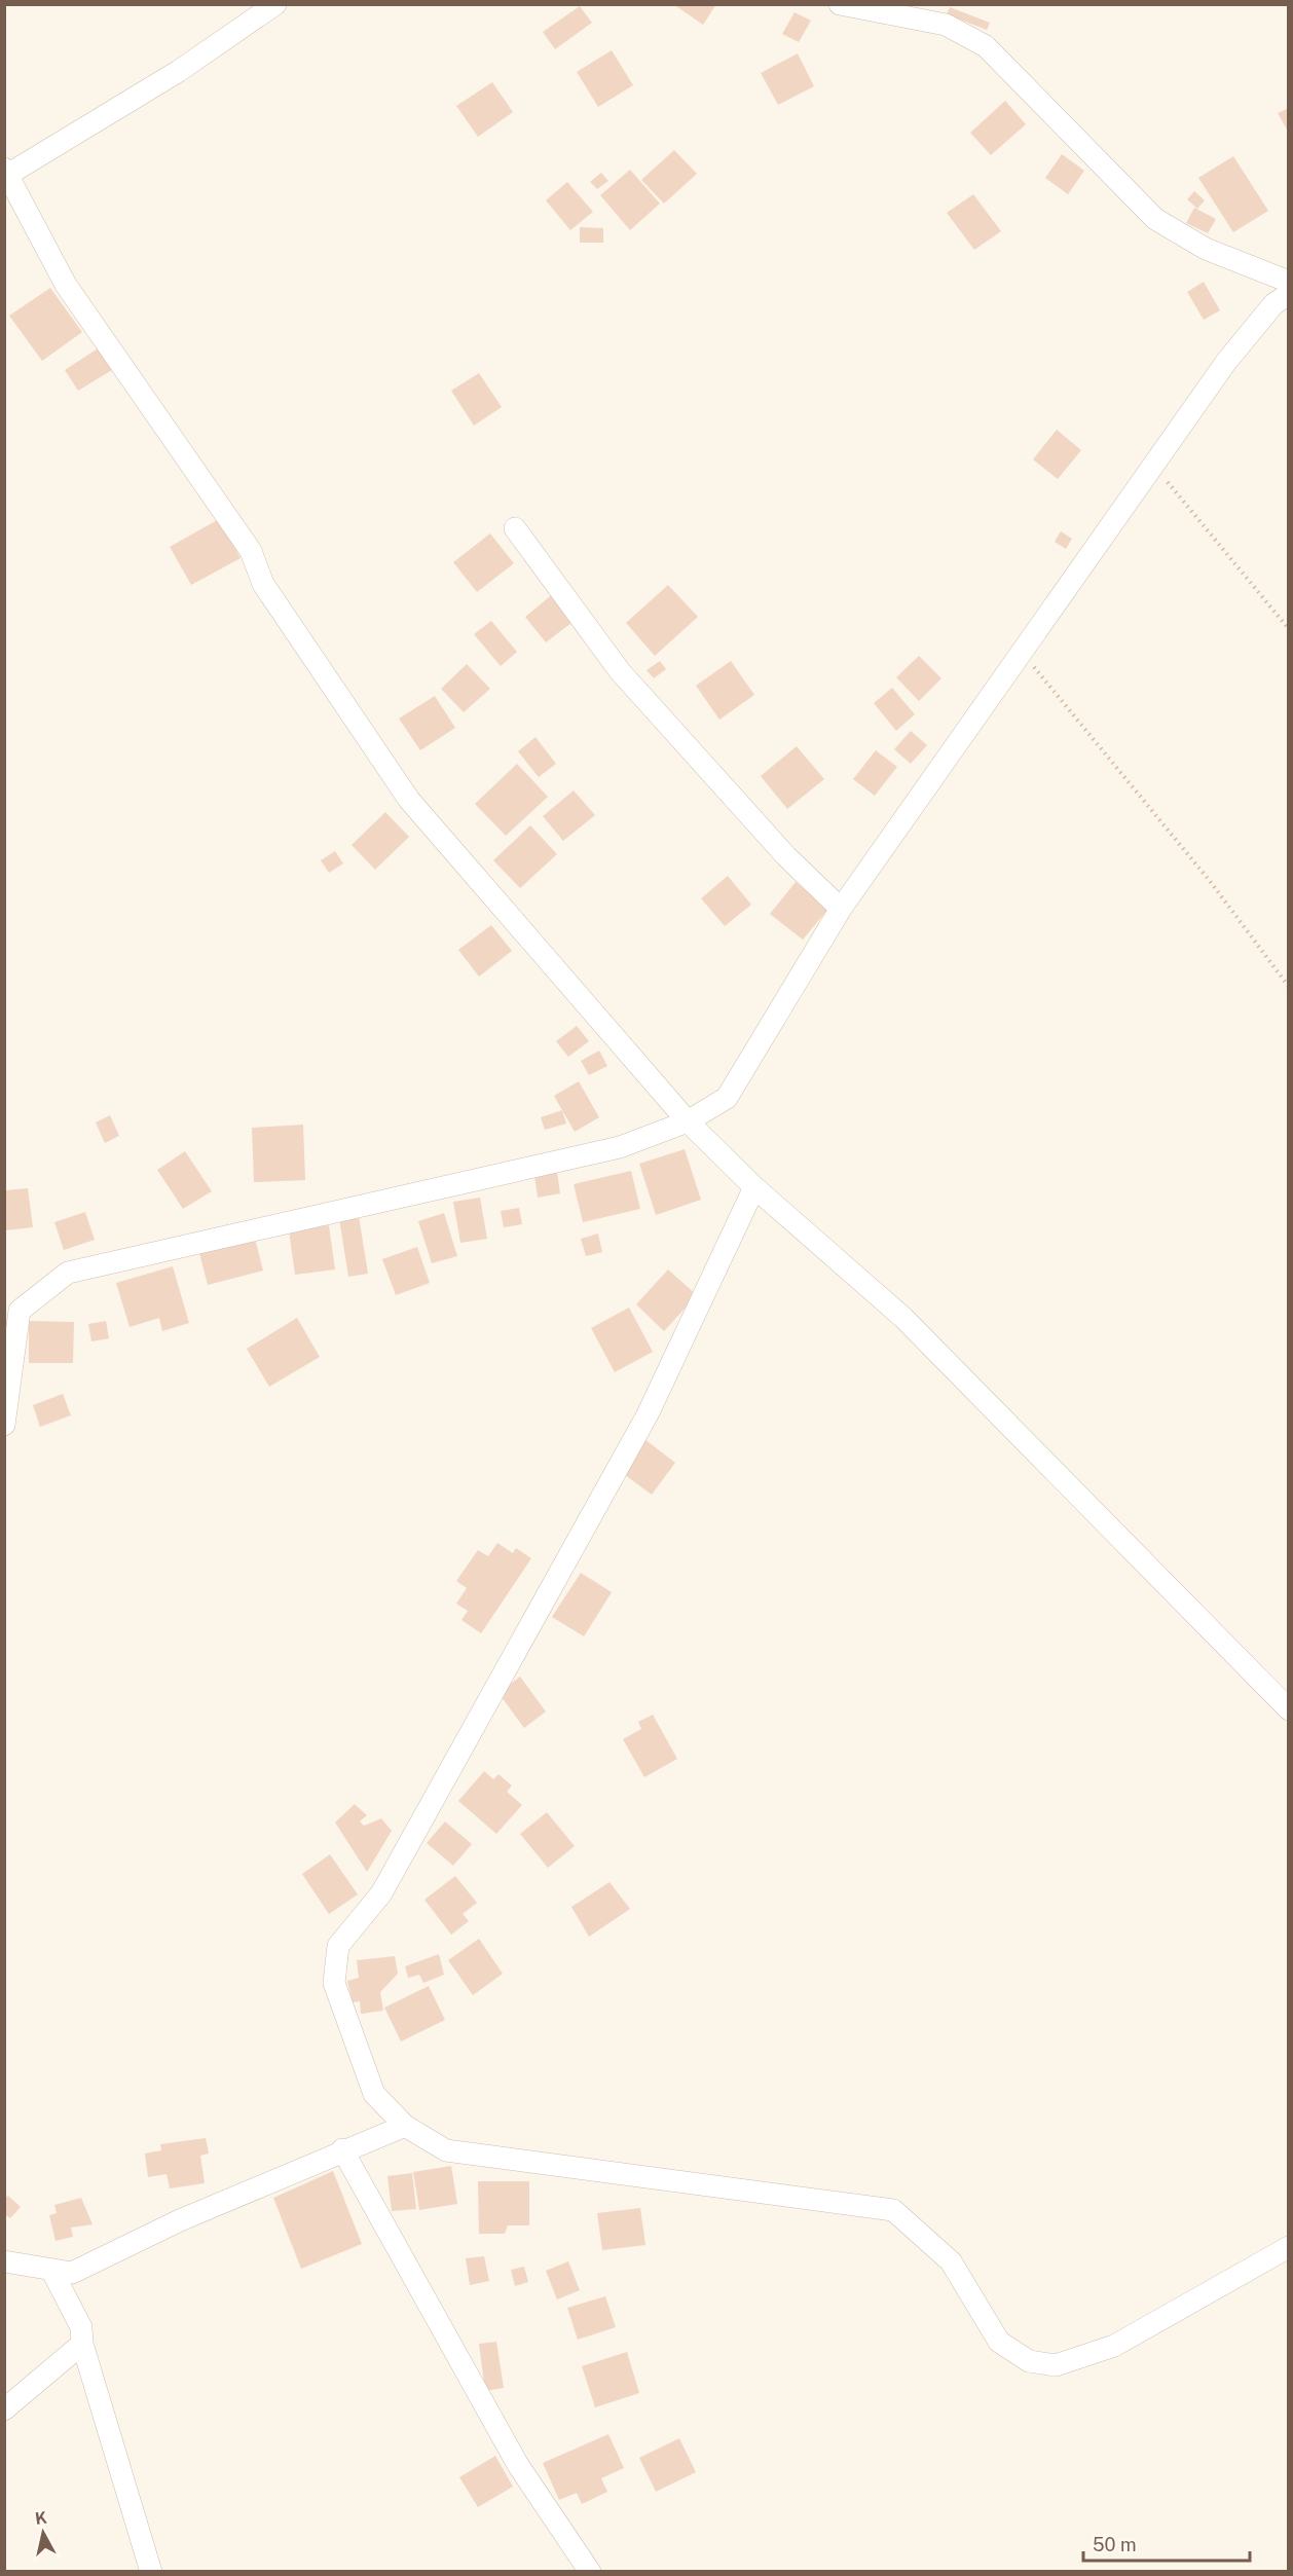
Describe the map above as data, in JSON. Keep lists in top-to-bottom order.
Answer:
{
  "scale_bar": "50 m",
  "north": "top"
}
